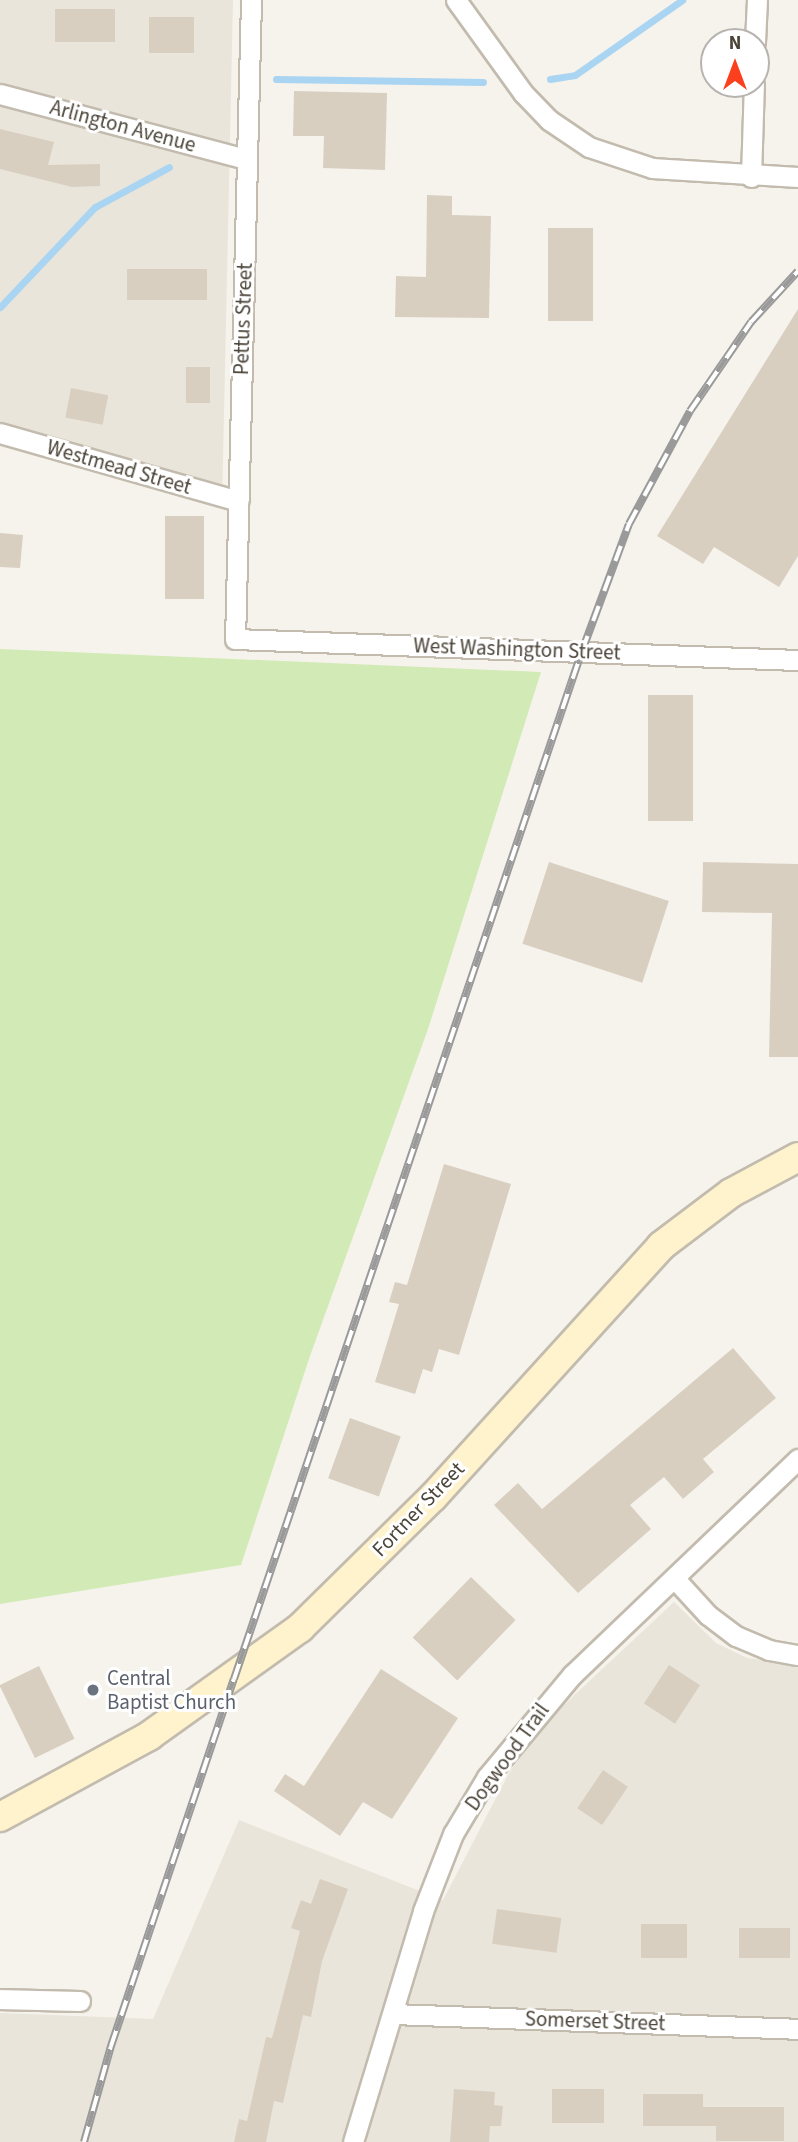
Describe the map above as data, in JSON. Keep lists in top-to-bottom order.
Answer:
{
  "streets": {
    "street": [
      "Arlington Avenue",
      "Pettus Street",
      "Westmead Street",
      "West Washington Street",
      "Fortner Street",
      "Dogwood Trail",
      "Somerset Street"
    ]
  },
  "crossings": [
    ["Arlington Avenue", "Pettus Street"],
    ["Pettus Street", "Westmead Street"],
    ["Pettus Street", "West Washington Street"],
    ["Dogwood Trail", "Somerset Street"]
  ],
  "places": ["Central Baptist Church"],
  "north": "top"
}
